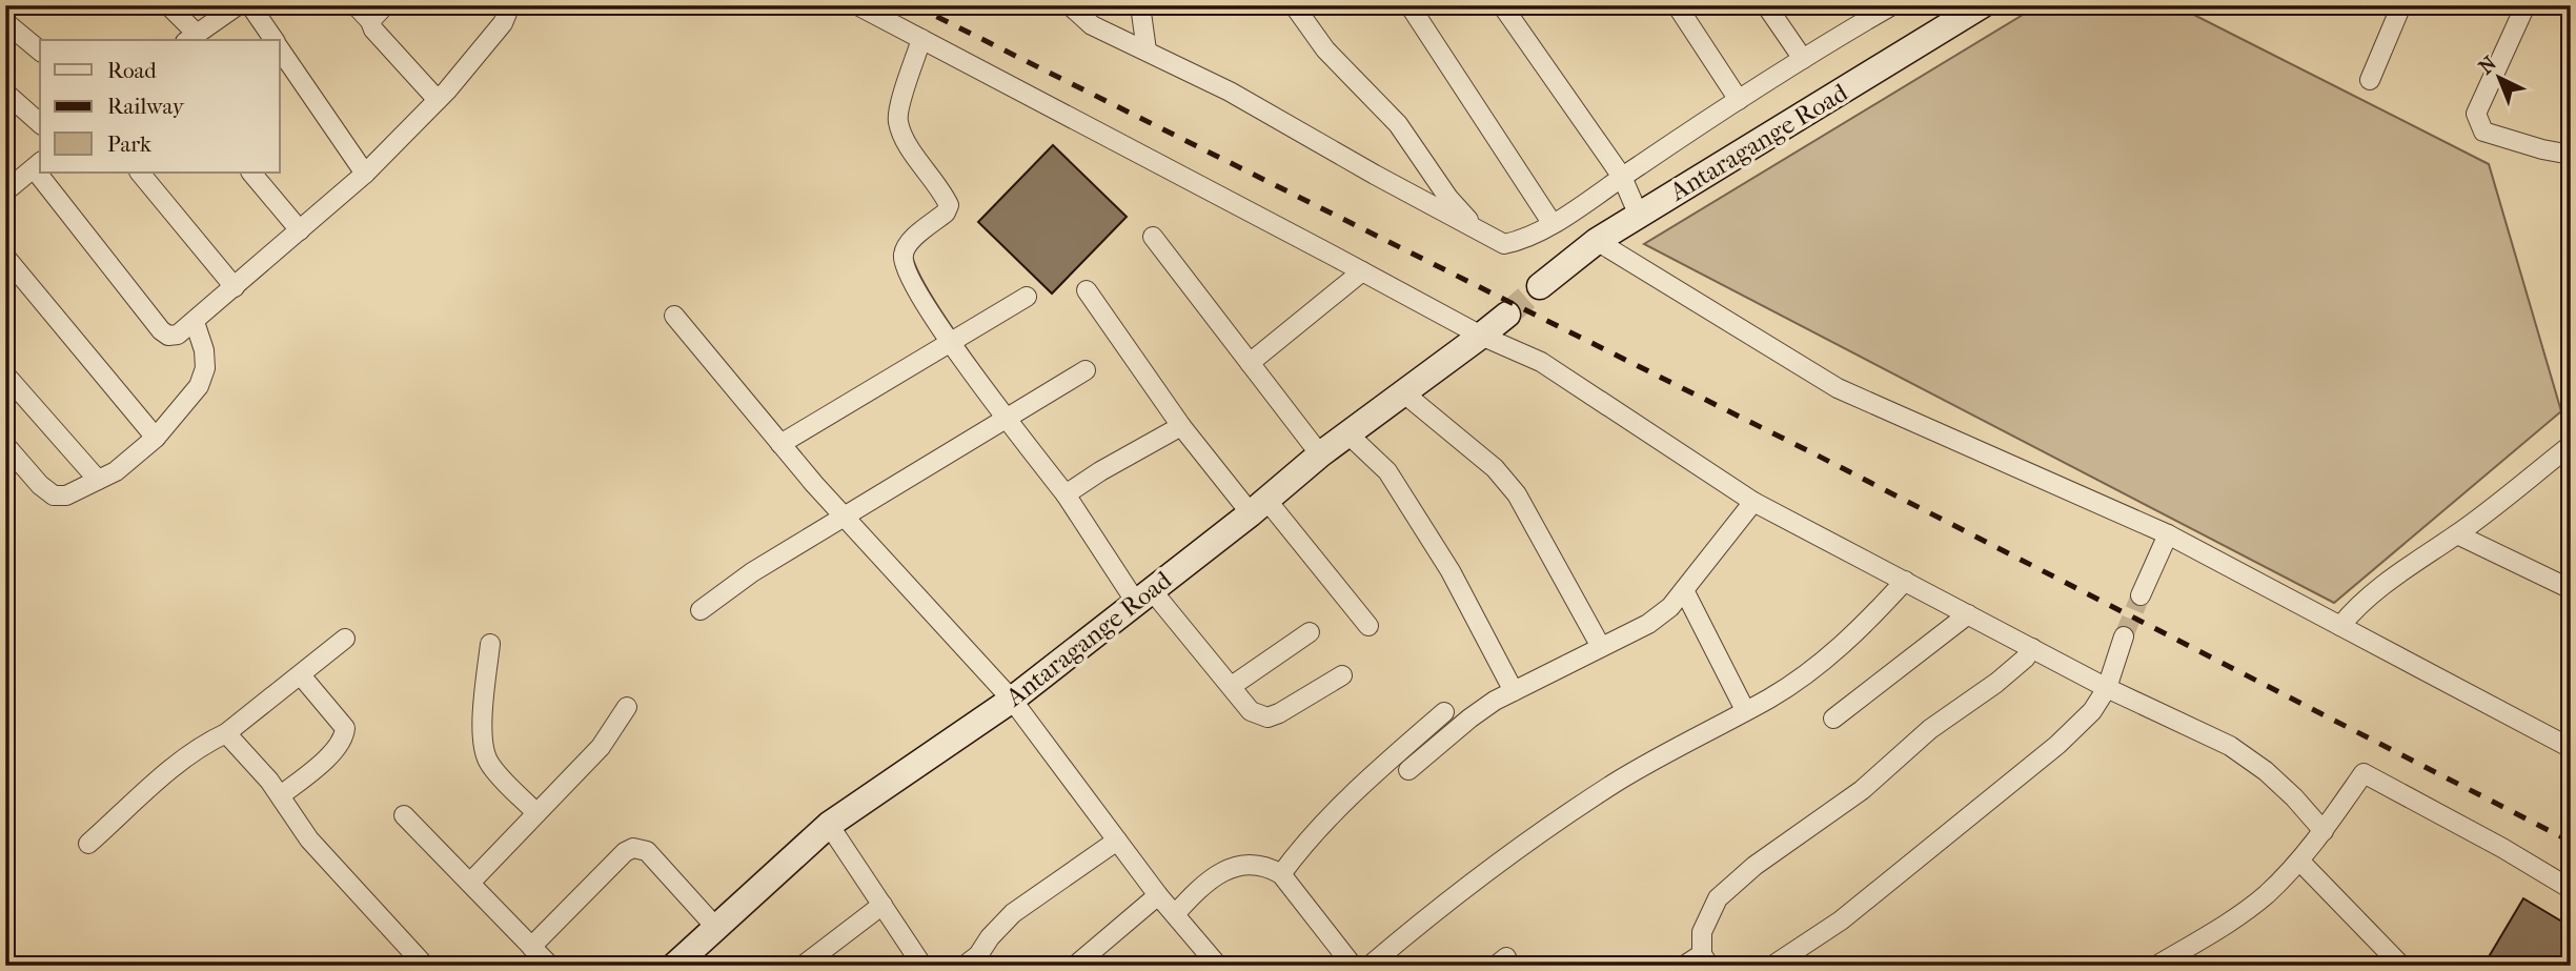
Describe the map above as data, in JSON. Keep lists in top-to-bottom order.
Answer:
{
  "streets": {
    "street": ["Antaragange Road"]
  },
  "legend": ["Road", "Railway", "Park"],
  "north": "top left"
}
